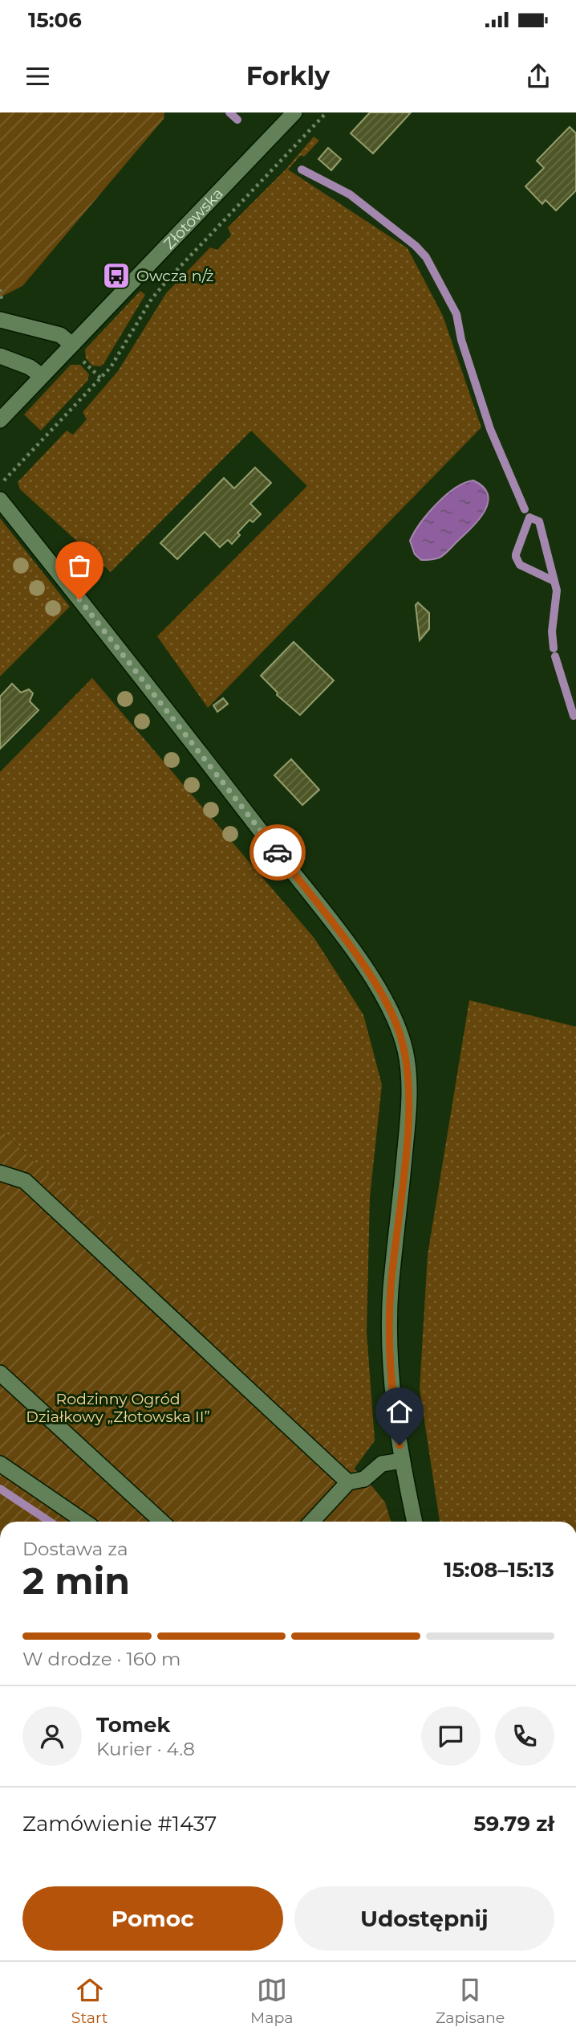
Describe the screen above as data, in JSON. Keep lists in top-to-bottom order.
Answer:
{
  "streets": {
    "street": ["Złotowska"]
  },
  "parks": ["Rodzinny Ogród Działkowy „Złotowska II”"],
  "places": {
    "bus stop": ["Owcza n/ż"]
  },
  "page": {
    "status": "15:06",
    "header": "Forkly",
    "heading": ["2 min", "Dostawa za", "15:08–15:13"],
    "panel": [
      "Tomek",
      "Kurier · 4.8",
      "Zamówienie #1437",
      "59.79 zł"
    ],
    "bar": "W drodze · 160 m",
    "buttons": ["Pomoc", "Udostępnij"],
    "tabs": ["Start", "Mapa", "Zapisane"]
  }
}
